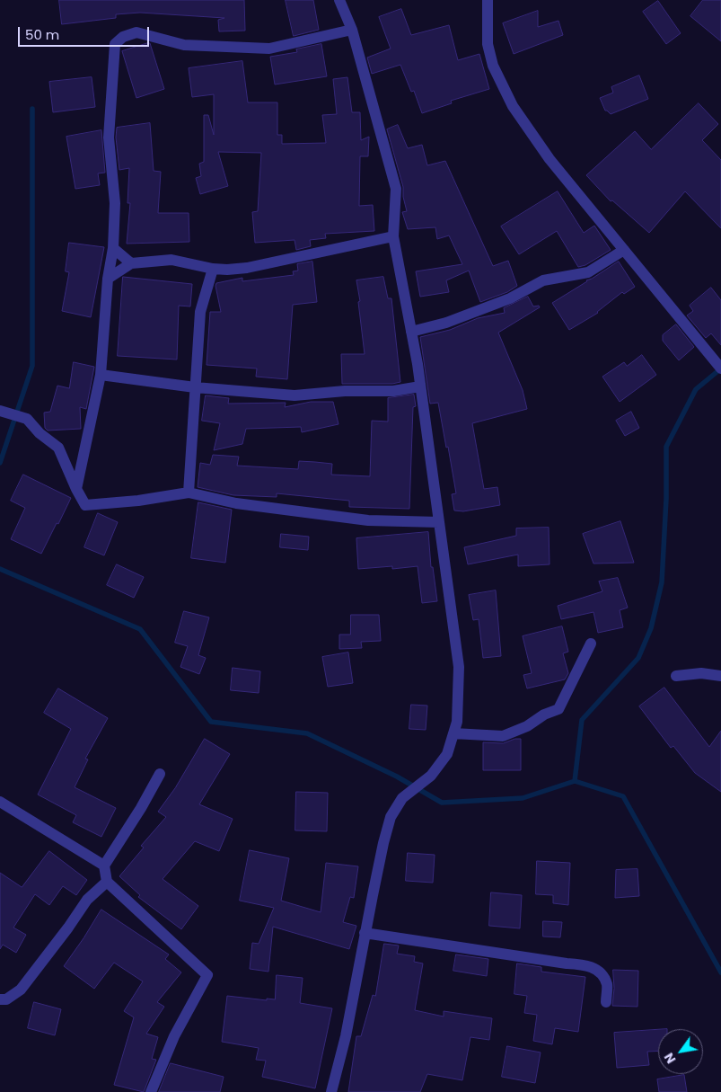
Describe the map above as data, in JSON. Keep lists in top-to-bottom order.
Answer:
{
  "scale_bar": "50 m",
  "north": "bottom left"
}
